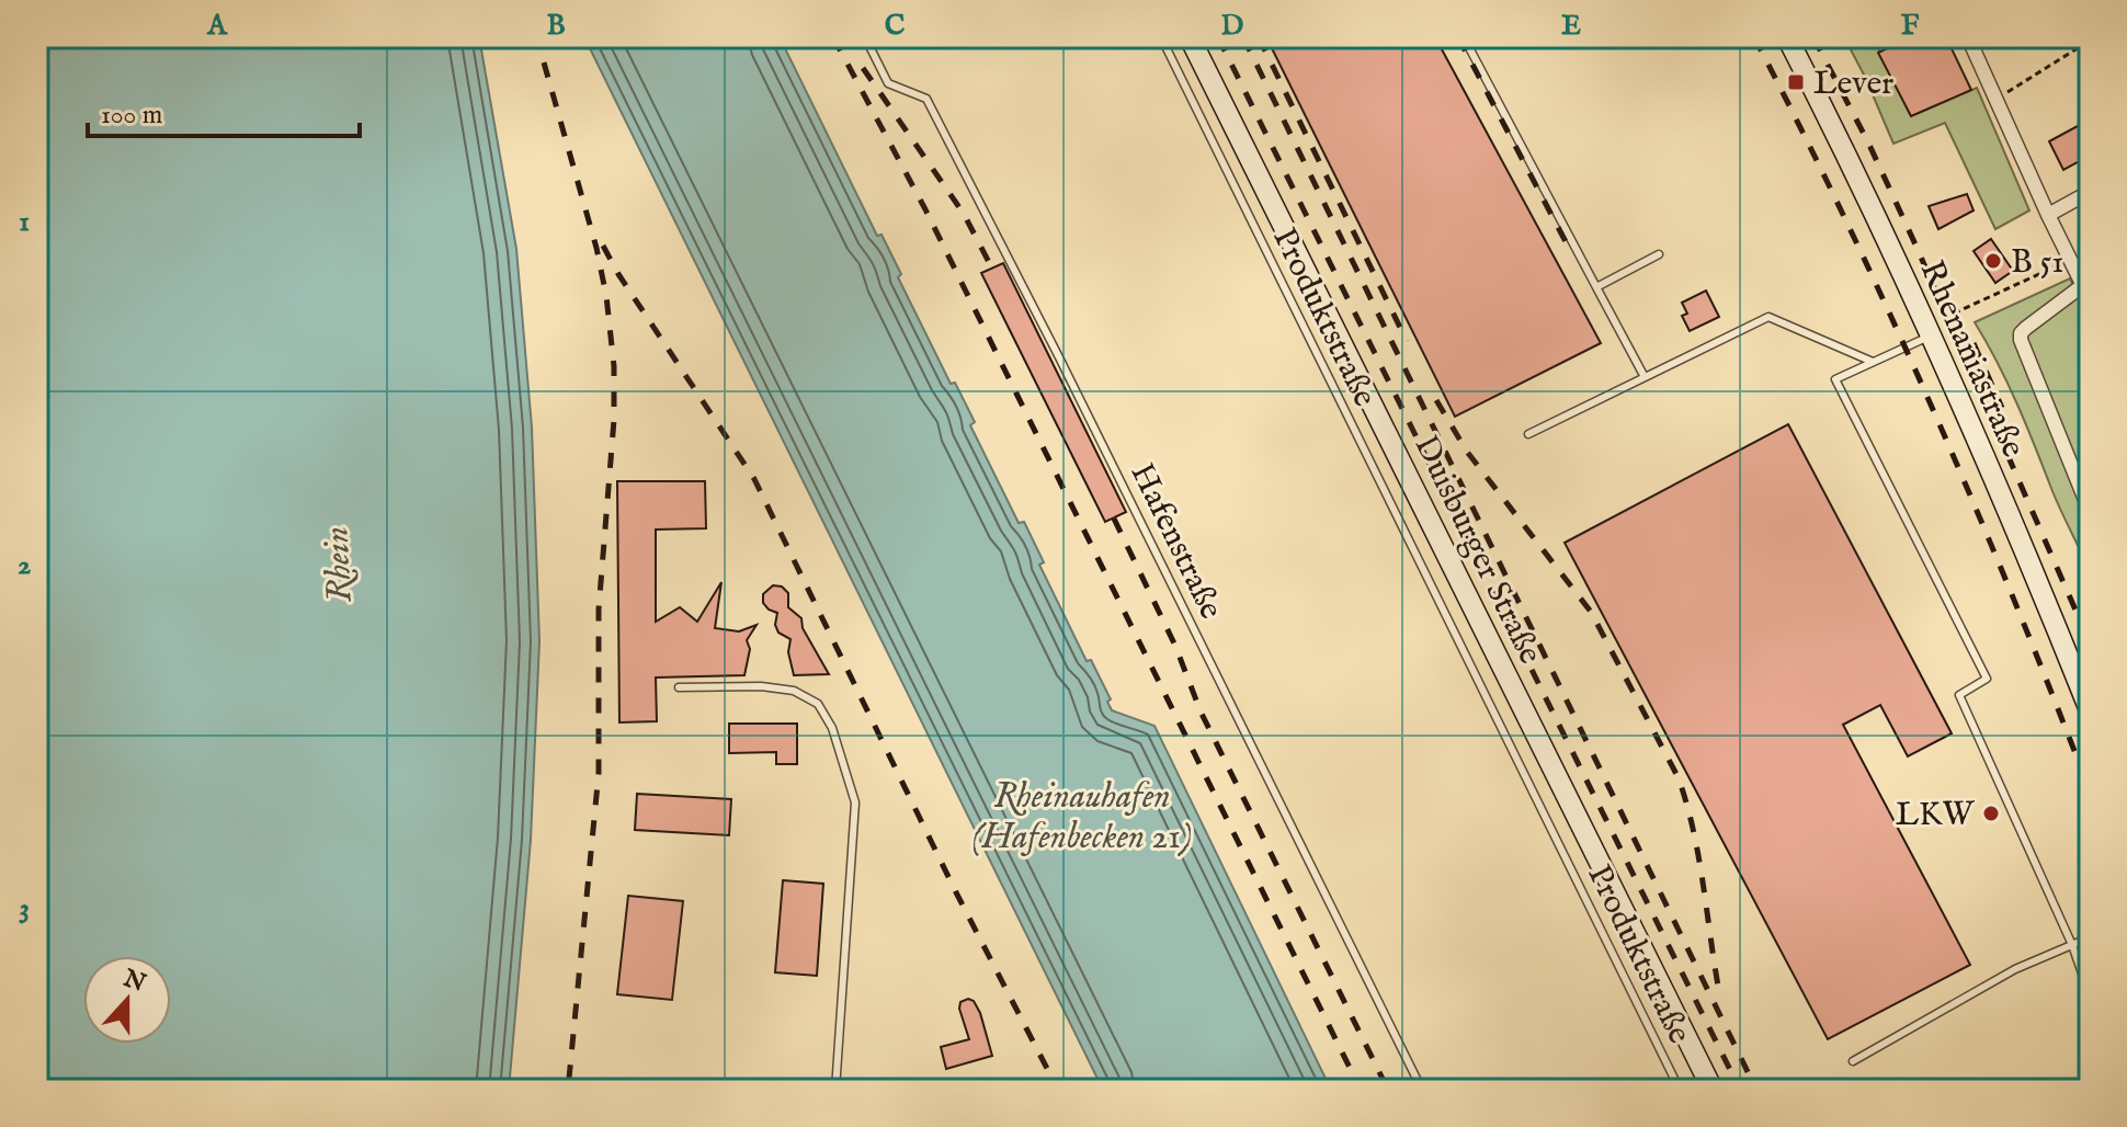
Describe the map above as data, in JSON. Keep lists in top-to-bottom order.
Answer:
{
  "streets": {
    "street": ["Rhenaniastraße", "Duisburger Straße"],
    "lane": ["Produktstraße", "Hafenstraße"]
  },
  "water": ["Rhein", "Rheinauhafen (Hafenbecken 21)"],
  "places": {
    "transit": ["Lever"],
    "other": ["B 51", "LKW"]
  },
  "scale_bar": "100 m",
  "north": "top",
  "grid": {
    "columns": [
      "A",
      "B",
      "C",
      "D",
      "E",
      "F"
    ],
    "rows": ["1", "2", "3"]
  }
}
